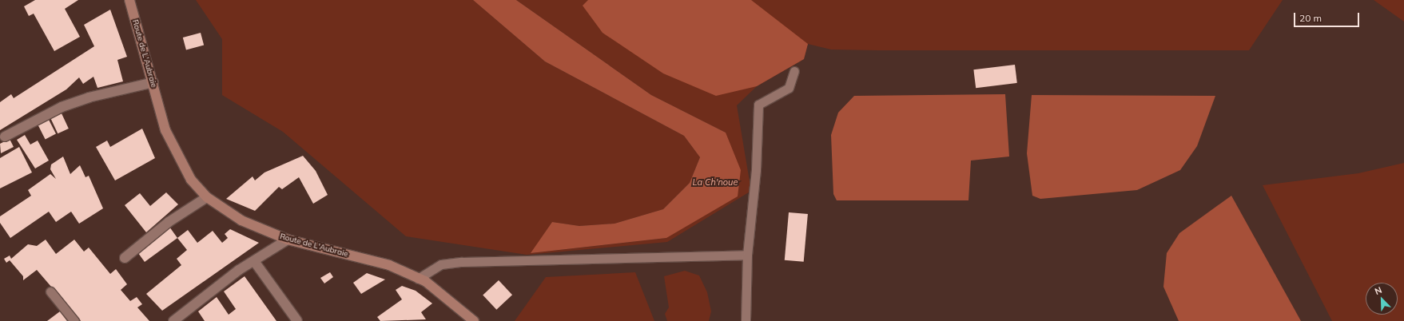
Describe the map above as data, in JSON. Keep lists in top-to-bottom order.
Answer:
{
  "streets": {
    "street": ["Route de L'Aubraie"]
  },
  "water": ["La Ch'noue"],
  "scale_bar": "20 m",
  "north": "top left"
}
